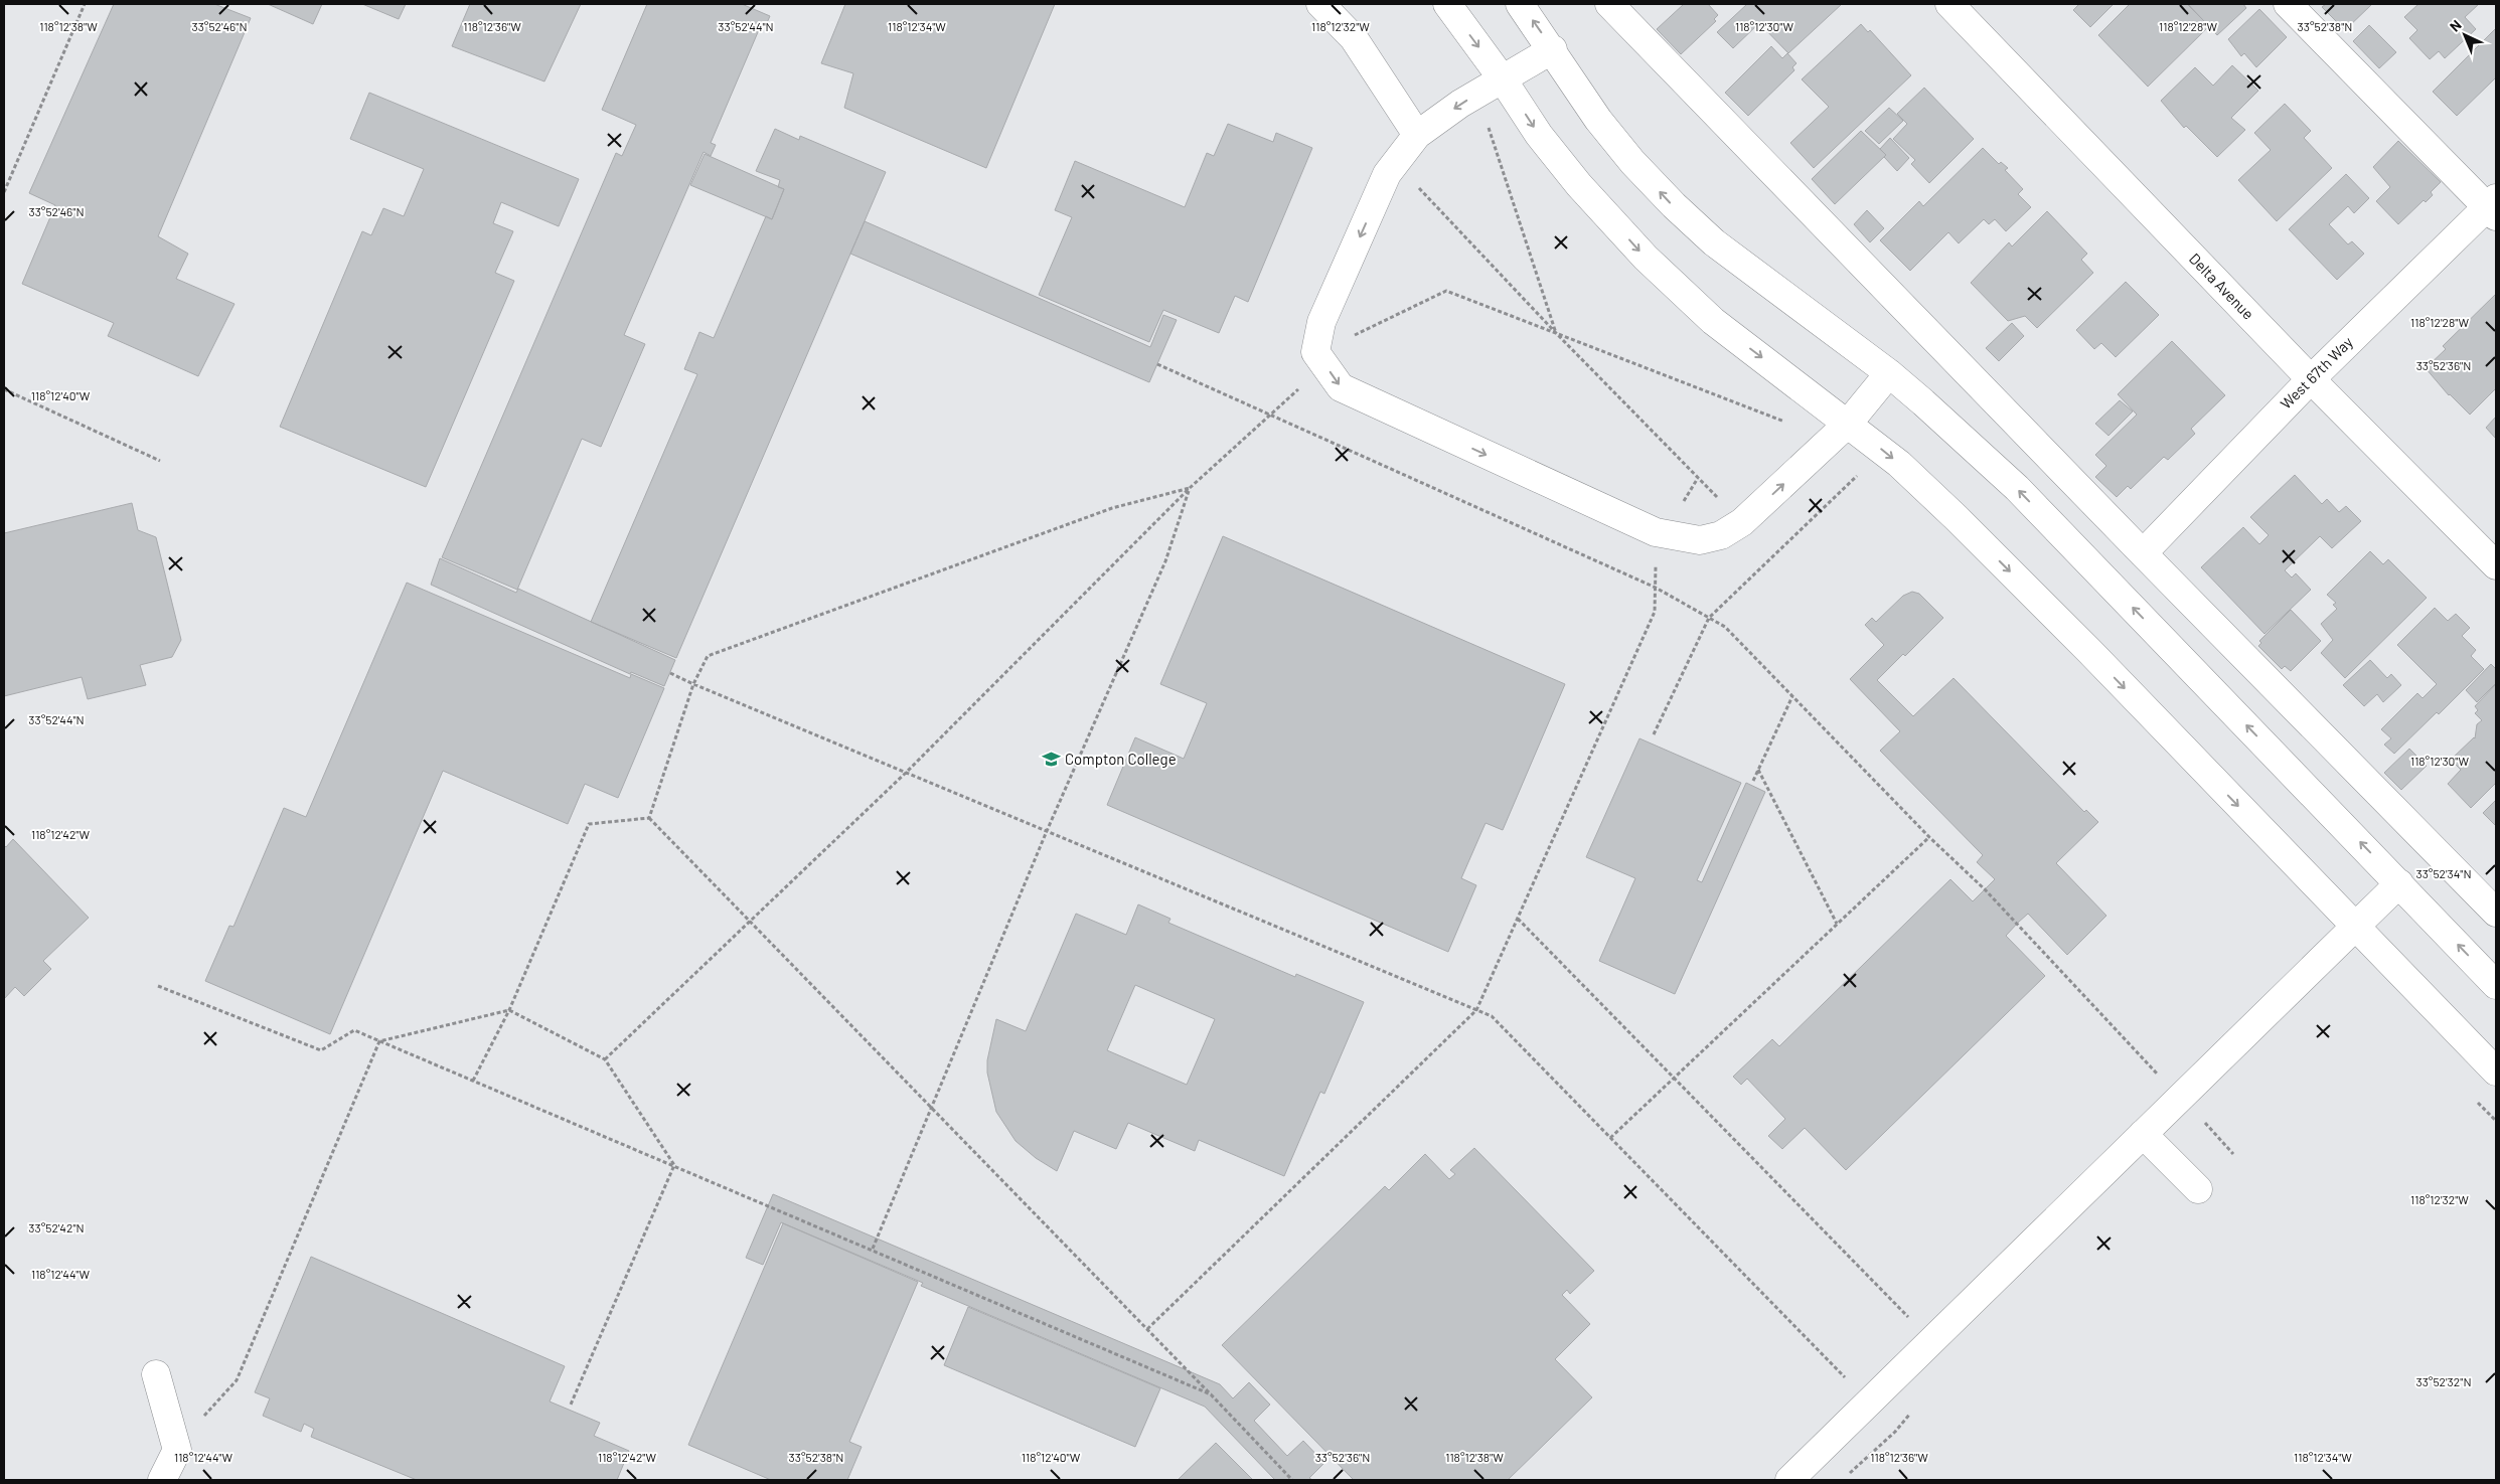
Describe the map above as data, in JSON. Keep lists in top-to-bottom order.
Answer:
{
  "streets": {
    "street": ["Delta Avenue", "West 67th Way"]
  },
  "crossings": [
    ["Delta Avenue", "West 67th Way"]
  ],
  "places": {
    "school or university": ["Compton College"]
  },
  "north": "top left",
  "coordinates": [
    "33°52'46\"N",
    "33°52'44\"N",
    "33°52'38\"N",
    "118°12'28\"W",
    "118°12'38\"W",
    "118°12'36\"W",
    "118°12'34\"W",
    "118°12'32\"W",
    "118°12'30\"W",
    "33°52'36\"N",
    "118°12'40\"W",
    "118°12'42\"W",
    "33°52'34\"N",
    "33°52'42\"N",
    "118°12'44\"W",
    "33°52'32\"N"
  ]
}
